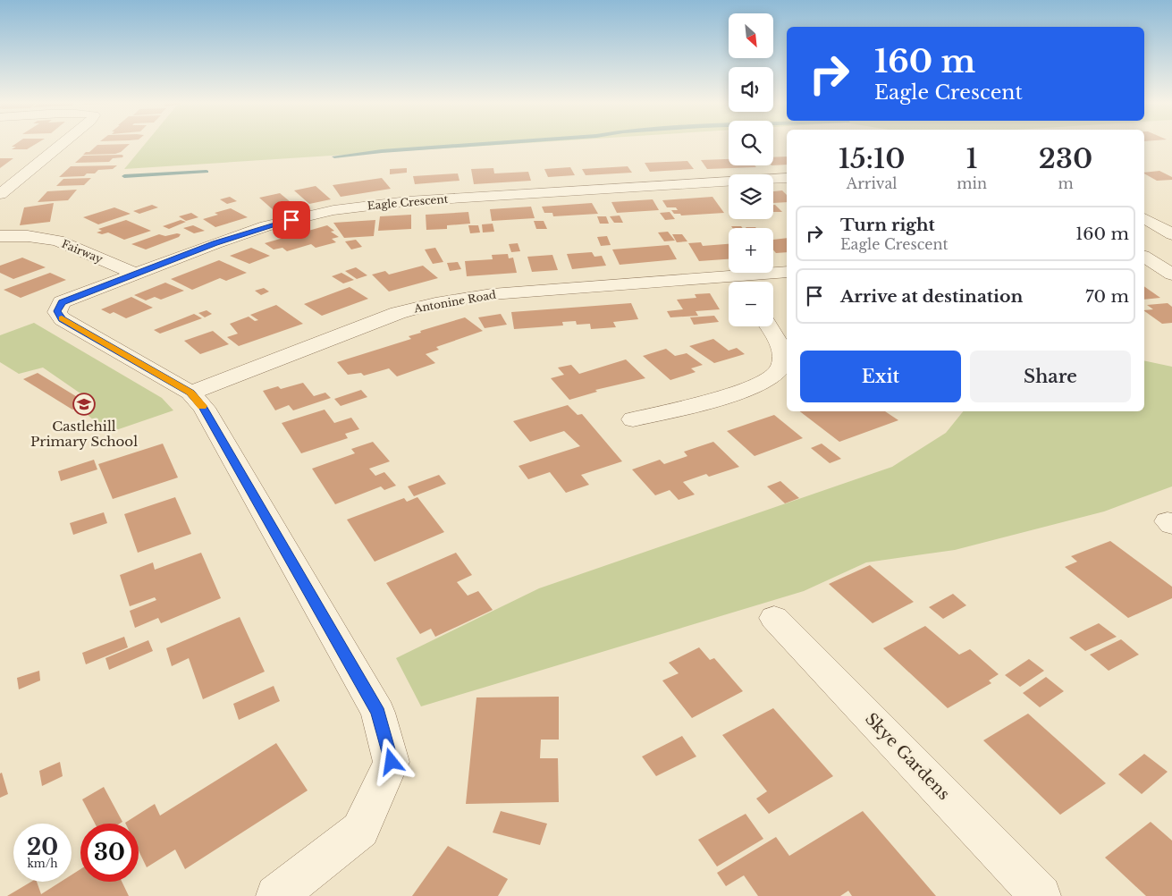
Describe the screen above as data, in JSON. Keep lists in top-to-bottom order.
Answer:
{
  "streets": {
    "street": [
      "Eagle Crescent",
      "Fairway",
      "Antonine Road",
      "Skye Gardens"
    ]
  },
  "crossings": [
    ["Eagle Crescent", "Fairway"],
    ["Eagle Crescent", "Antonine Road"]
  ],
  "places": {
    "school or university": ["Castlehill Primary School"]
  },
  "north": "bottom right",
  "page": {
    "map_buttons": ["+", "−"],
    "turn": ["160 m", "Eagle Crescent"],
    "eta": [
      "15:10",
      "Arrival",
      "1",
      "min",
      "230",
      "m"
    ],
    "list": [
      {
        "name": "Turn right",
        "note": "Eagle Crescent",
        "value": "160 m"
      },
      {
        "name": "Arrive at destination",
        "value": "70 m"
      }
    ],
    "buttons": ["Exit", "Share"],
    "speed": "20 km/h",
    "limit": "30"
  }
}
